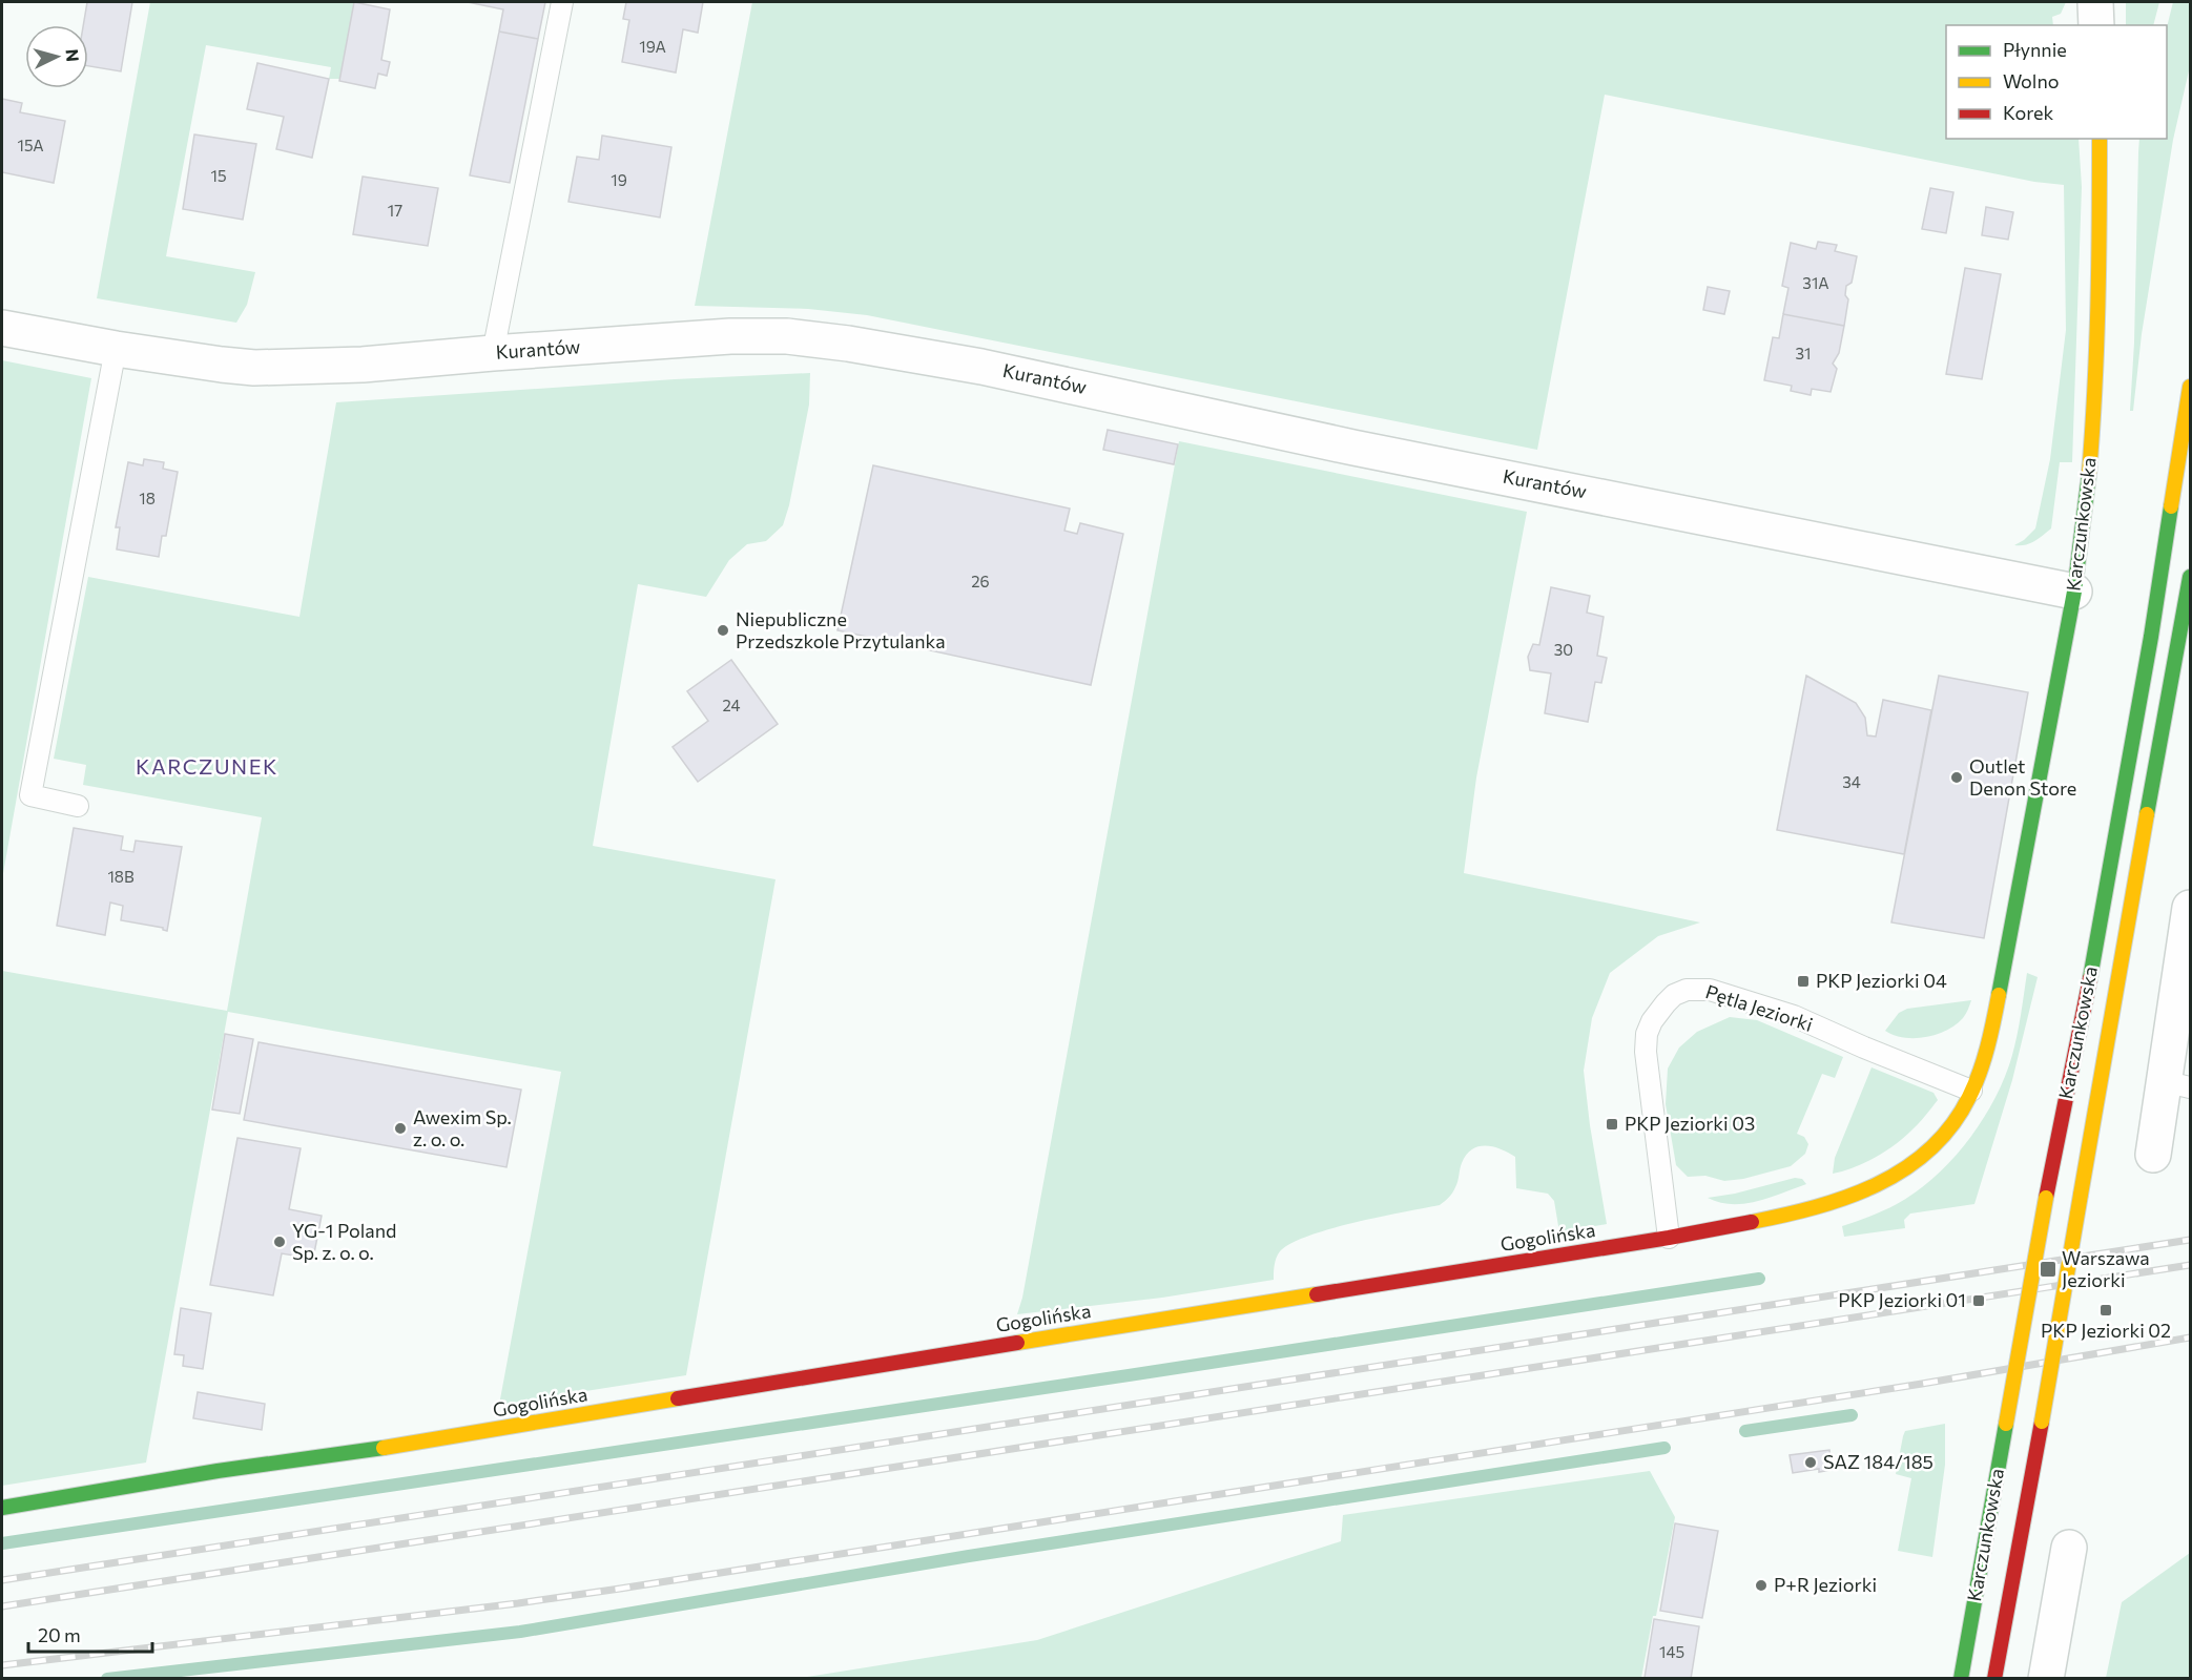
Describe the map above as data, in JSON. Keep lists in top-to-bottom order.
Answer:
{
  "streets": {
    "street": ["Kurantów", "Karczunkowska", "Gogolińska"],
    "lane": ["Pętla Jeziorki"]
  },
  "crossings": [
    ["Kurantów", "Karczunkowska"],
    ["Karczunkowska", "Gogolińska"],
    ["Pętla Jeziorki", "Gogolińska"]
  ],
  "districts": ["KARCZUNEK"],
  "places": {
    "other": [
      "Niepubliczne Przedszkole Przytulanka",
      "Outlet Denon Store",
      "Awexim Sp. z. o. o.",
      "YG-1 Poland Sp. z. o. o.",
      "SAZ 184/185",
      "P+R Jeziorki"
    ],
    "transit": [
      "PKP Jeziorki 04",
      "PKP Jeziorki 03",
      "Warszawa Jeziorki",
      "PKP Jeziorki 01",
      "PKP Jeziorki 02"
    ]
  },
  "house_numbers": [
    "19A",
    "15A",
    "15",
    "19",
    "17",
    "31A",
    "31",
    "18",
    "26",
    "30",
    "24",
    "34",
    "18B",
    "145"
  ],
  "legend": ["Płynnie", "Wolno", "Korek"],
  "scale_bar": "20 m",
  "north": "right"
}
